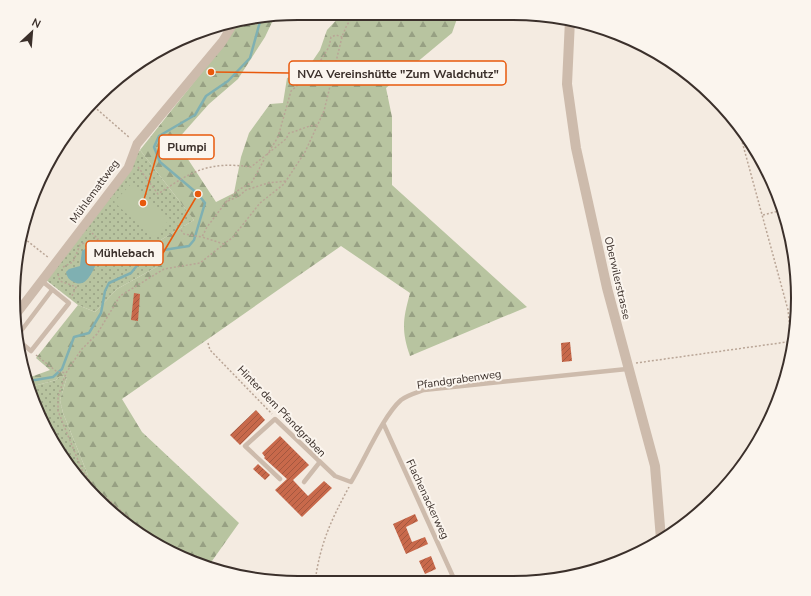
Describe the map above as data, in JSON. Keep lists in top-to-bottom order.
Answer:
{
  "streets": {
    "street": ["Mühlemattweg", "Oberwilerstrasse"],
    "lane": ["Pfandgrabenweg", "Hinter dem Pfandgraben", "Flachenackerweg"]
  },
  "crossings": [
    ["Oberwilerstrasse", "Pfandgrabenweg"],
    ["Pfandgrabenweg", "Hinter dem Pfandgraben"],
    ["Pfandgrabenweg", "Flachenackerweg"]
  ],
  "places": ["NVA Vereinshütte \"Zum Waldchutz\"", "Mühlebach", "Plumpi"],
  "north": "top right"
}
